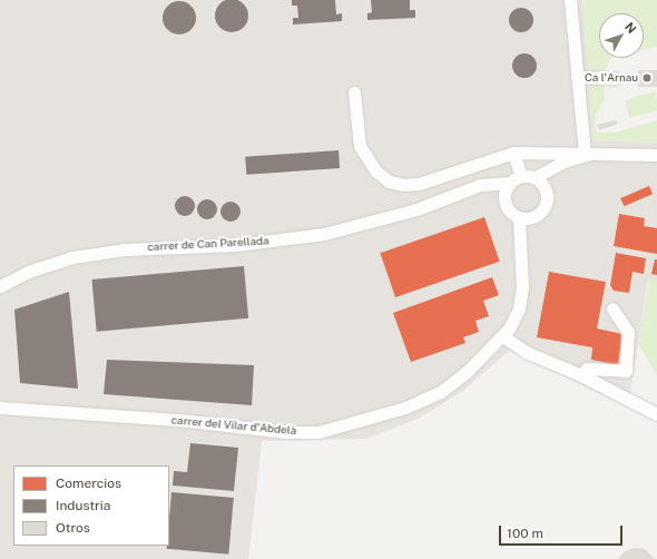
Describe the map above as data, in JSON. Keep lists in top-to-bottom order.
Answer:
{
  "streets": {
    "street": ["carrer de Can Parellada", "carrer del Vilar d'Abdelà"]
  },
  "crossings": [
    ["carrer de Can Parellada", "carrer del Vilar d'Abdelà"]
  ],
  "places": ["Ca l'Arnau"],
  "legend": ["Comercios", "Industria", "Otros"],
  "scale_bar": "100 m",
  "north": "top right"
}
